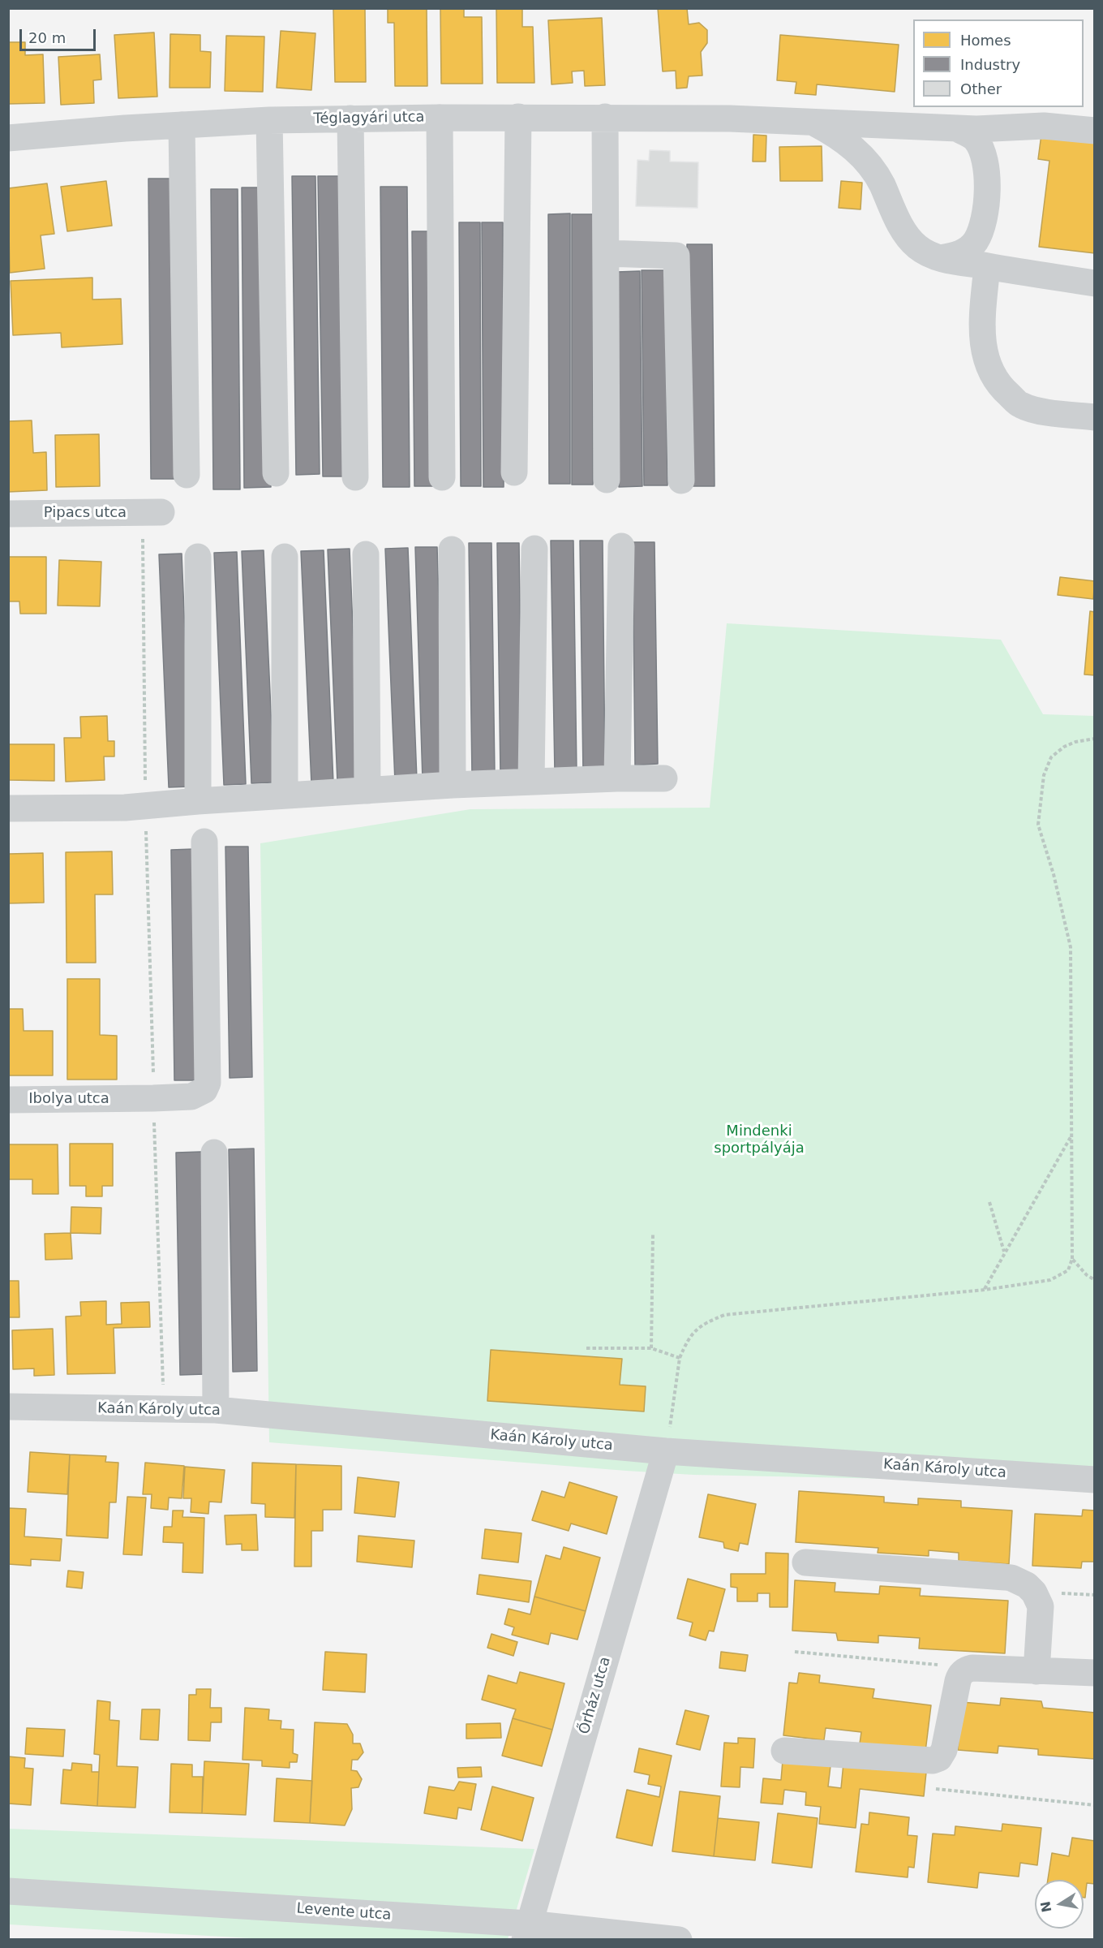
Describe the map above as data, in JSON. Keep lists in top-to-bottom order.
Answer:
{
  "streets": {
    "street": [
      "Téglagyári utca",
      "Pipacs utca",
      "Ibolya utca",
      "Kaán Károly utca",
      "Őrház utca",
      "Levente utca"
    ]
  },
  "crossings": [
    ["Kaán Károly utca", "Őrház utca"],
    ["Őrház utca", "Levente utca"]
  ],
  "parks": ["Mindenki sportpályája"],
  "legend": ["Homes", "Industry", "Other"],
  "scale_bar": "20 m",
  "north": "left"
}
